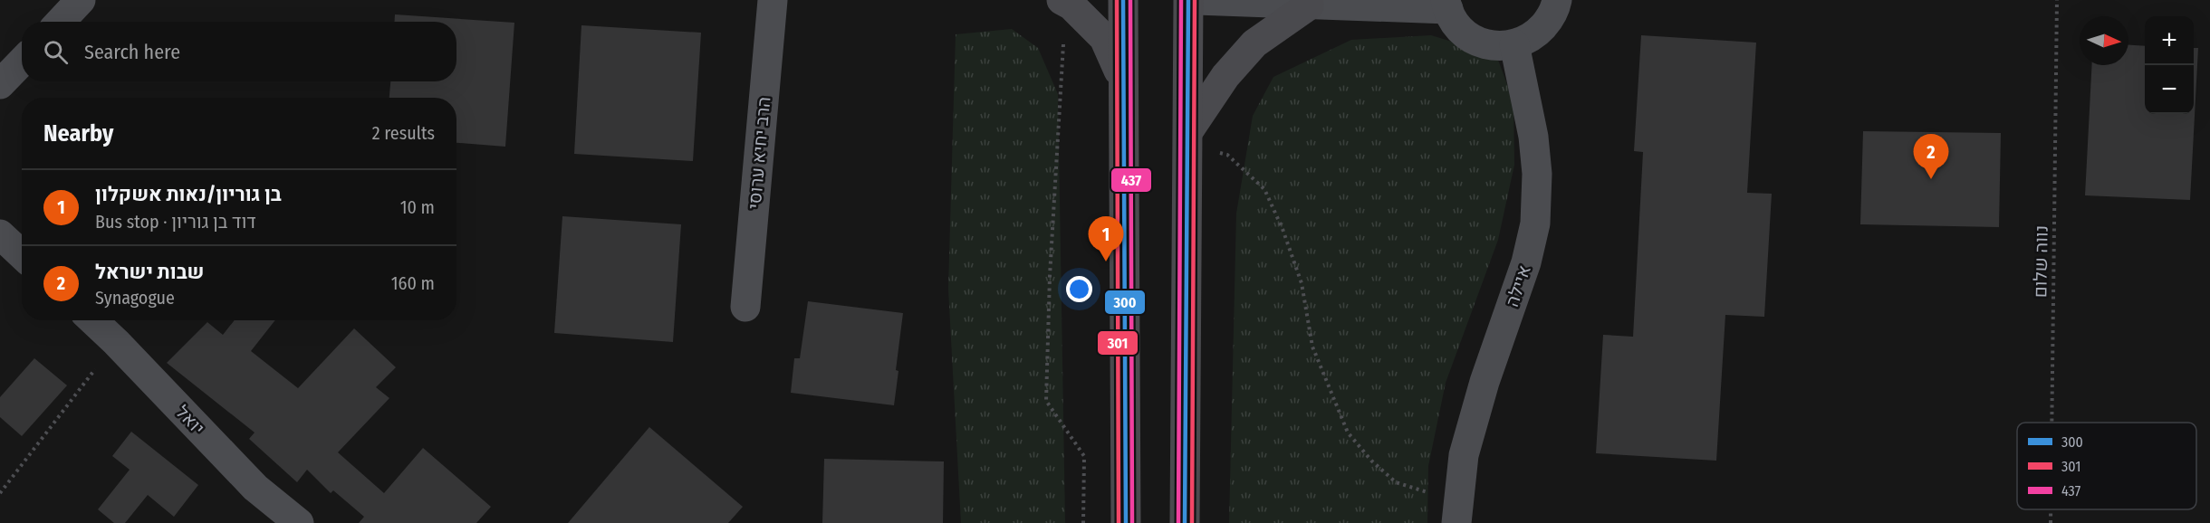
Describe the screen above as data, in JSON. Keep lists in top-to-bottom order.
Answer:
{
  "streets": {
    "street": ["הרב יחיא ערוסי", "איילה", "יואל"],
    "path": ["נווה שלום"]
  },
  "lines": ["transit line 300", "transit line 301", "transit line 437"],
  "legend": ["300", "301", "437"],
  "north": "right",
  "page": {
    "map_buttons": ["+", "−"],
    "search": "Search here",
    "heading": ["Nearby", "2 results"],
    "pins": ["2", "1"],
    "list": [
      {
        "mark": "1",
        "name": "בן גוריון/נאות אשקלון",
        "note": "Bus stop · דוד בן גוריון",
        "value": "10 m"
      },
      {
        "mark": "2",
        "name": "שבות ישראל",
        "note": "Synagogue",
        "value": "160 m"
      }
    ]
  }
}
